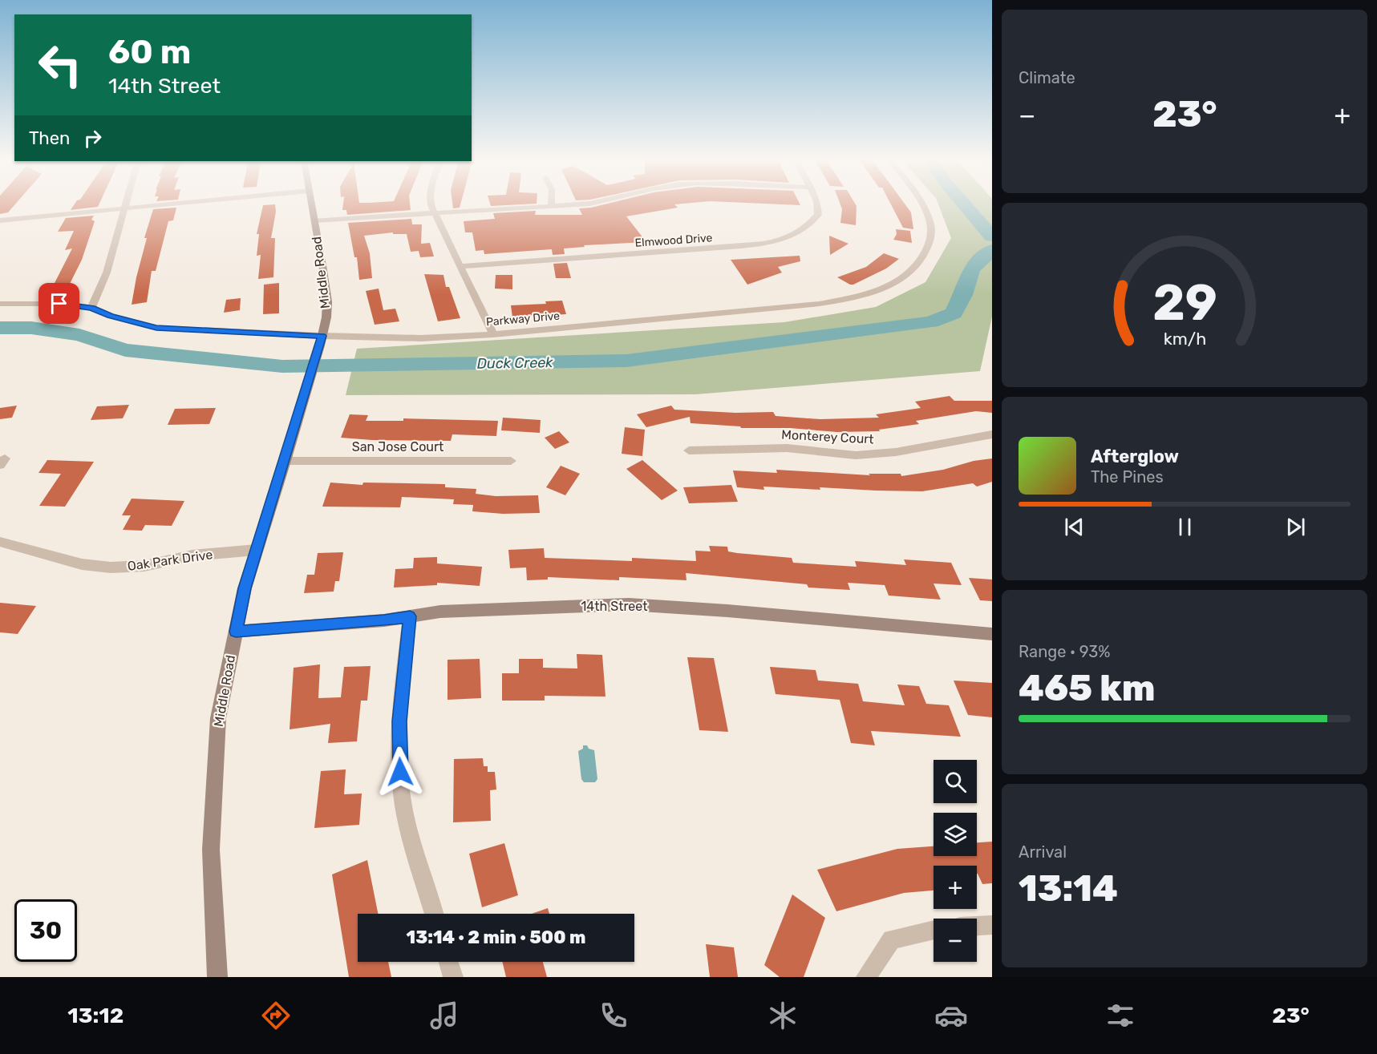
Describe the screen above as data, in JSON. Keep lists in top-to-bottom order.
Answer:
{
  "streets": {
    "main road": ["Middle Road", "14th Street"],
    "street": [
      "Elmwood Drive",
      "Parkway Drive",
      "Monterey Court",
      "San Jose Court",
      "Oak Park Drive"
    ]
  },
  "crossings": [
    ["Middle Road", "Parkway Drive"],
    ["Middle Road", "San Jose Court"],
    ["Middle Road", "Oak Park Drive"],
    ["Middle Road", "14th Street"]
  ],
  "water": ["Duck Creek"],
  "page": {
    "tile": [
      "Climate",
      ["Range · 93%", "465 km"],
      ["Arrival", "13:14"]
    ],
    "turn": ["60 m", "14th Street"],
    "heat": ["−", "23°", "+"],
    "then": "Then",
    "song": ["Afterglow", "The Pines"],
    "map_buttons": ["+", "−"],
    "limit": "30",
    "trip": "13:14 · 2 min · 500 m",
    "tabs": ["13:12", "23°"],
    "gauge": ["29", "km/h"]
  }
}
